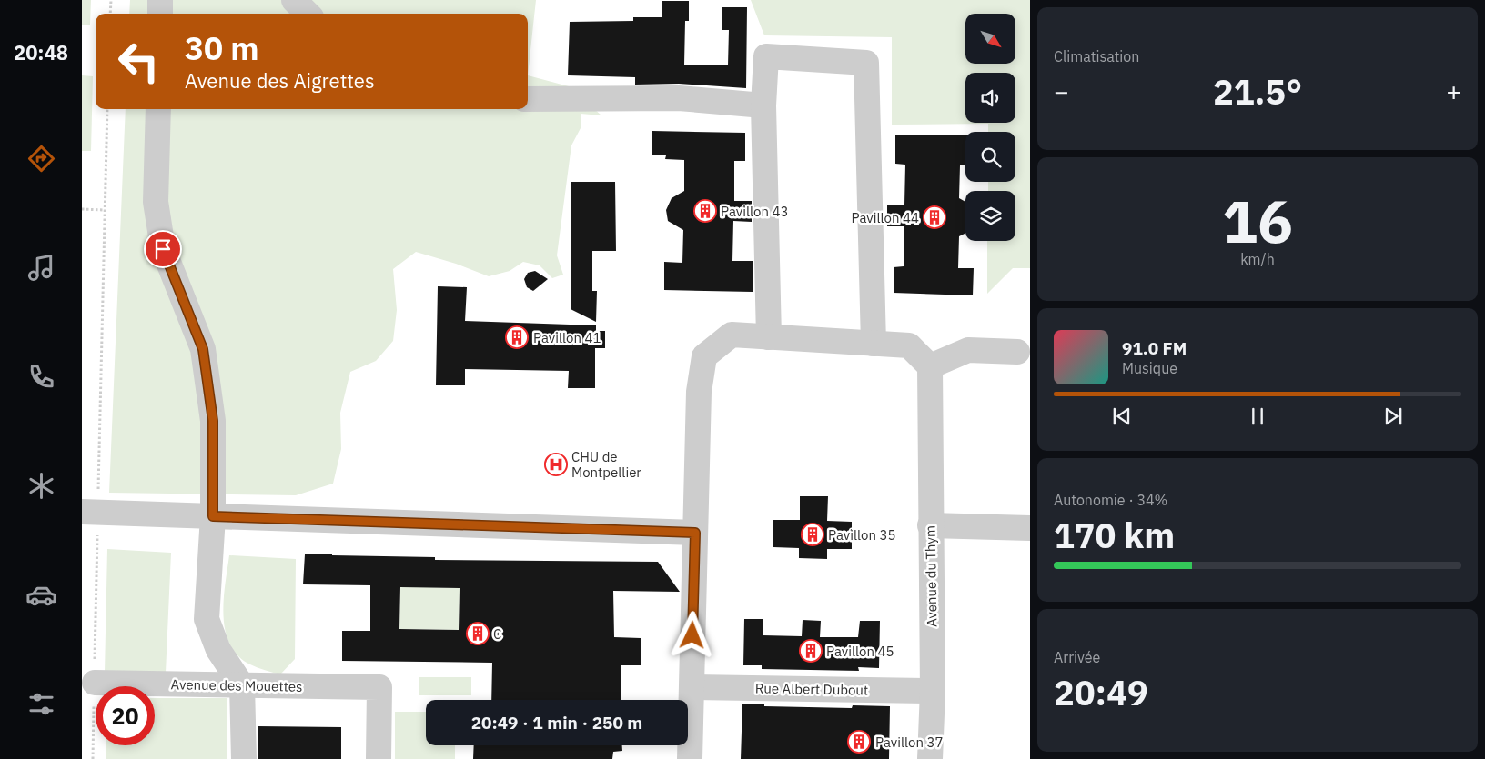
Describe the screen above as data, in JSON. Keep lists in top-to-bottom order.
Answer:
{
  "streets": {
    "lane": ["Avenue du Thym", "Avenue des Mouettes", "Rue Albert Dubout"]
  },
  "crossings": [
    ["Avenue du Thym", "Rue Albert Dubout"]
  ],
  "places": {
    "building": [
      "Pavillon 43",
      "Pavillon 44",
      "Pavillon 41",
      "Pavillon 35",
      "C",
      "Pavillon 45",
      "Pavillon 37"
    ],
    "hospital": ["CHU de Montpellier"]
  },
  "north": "bottom right",
  "page": {
    "tabs": "20:48",
    "tile": [
      "Climatisation",
      ["16", "km/h"],
      ["Autonomie · 34%", "170 km"],
      ["Arrivée", "20:49"]
    ],
    "turn": ["30 m", "Avenue des Aigrettes"],
    "heat": ["−", "21.5°", "+"],
    "song": ["91.0 FM", "Musique"],
    "limit": "20",
    "trip": "20:49 · 1 min · 250 m"
  }
}
